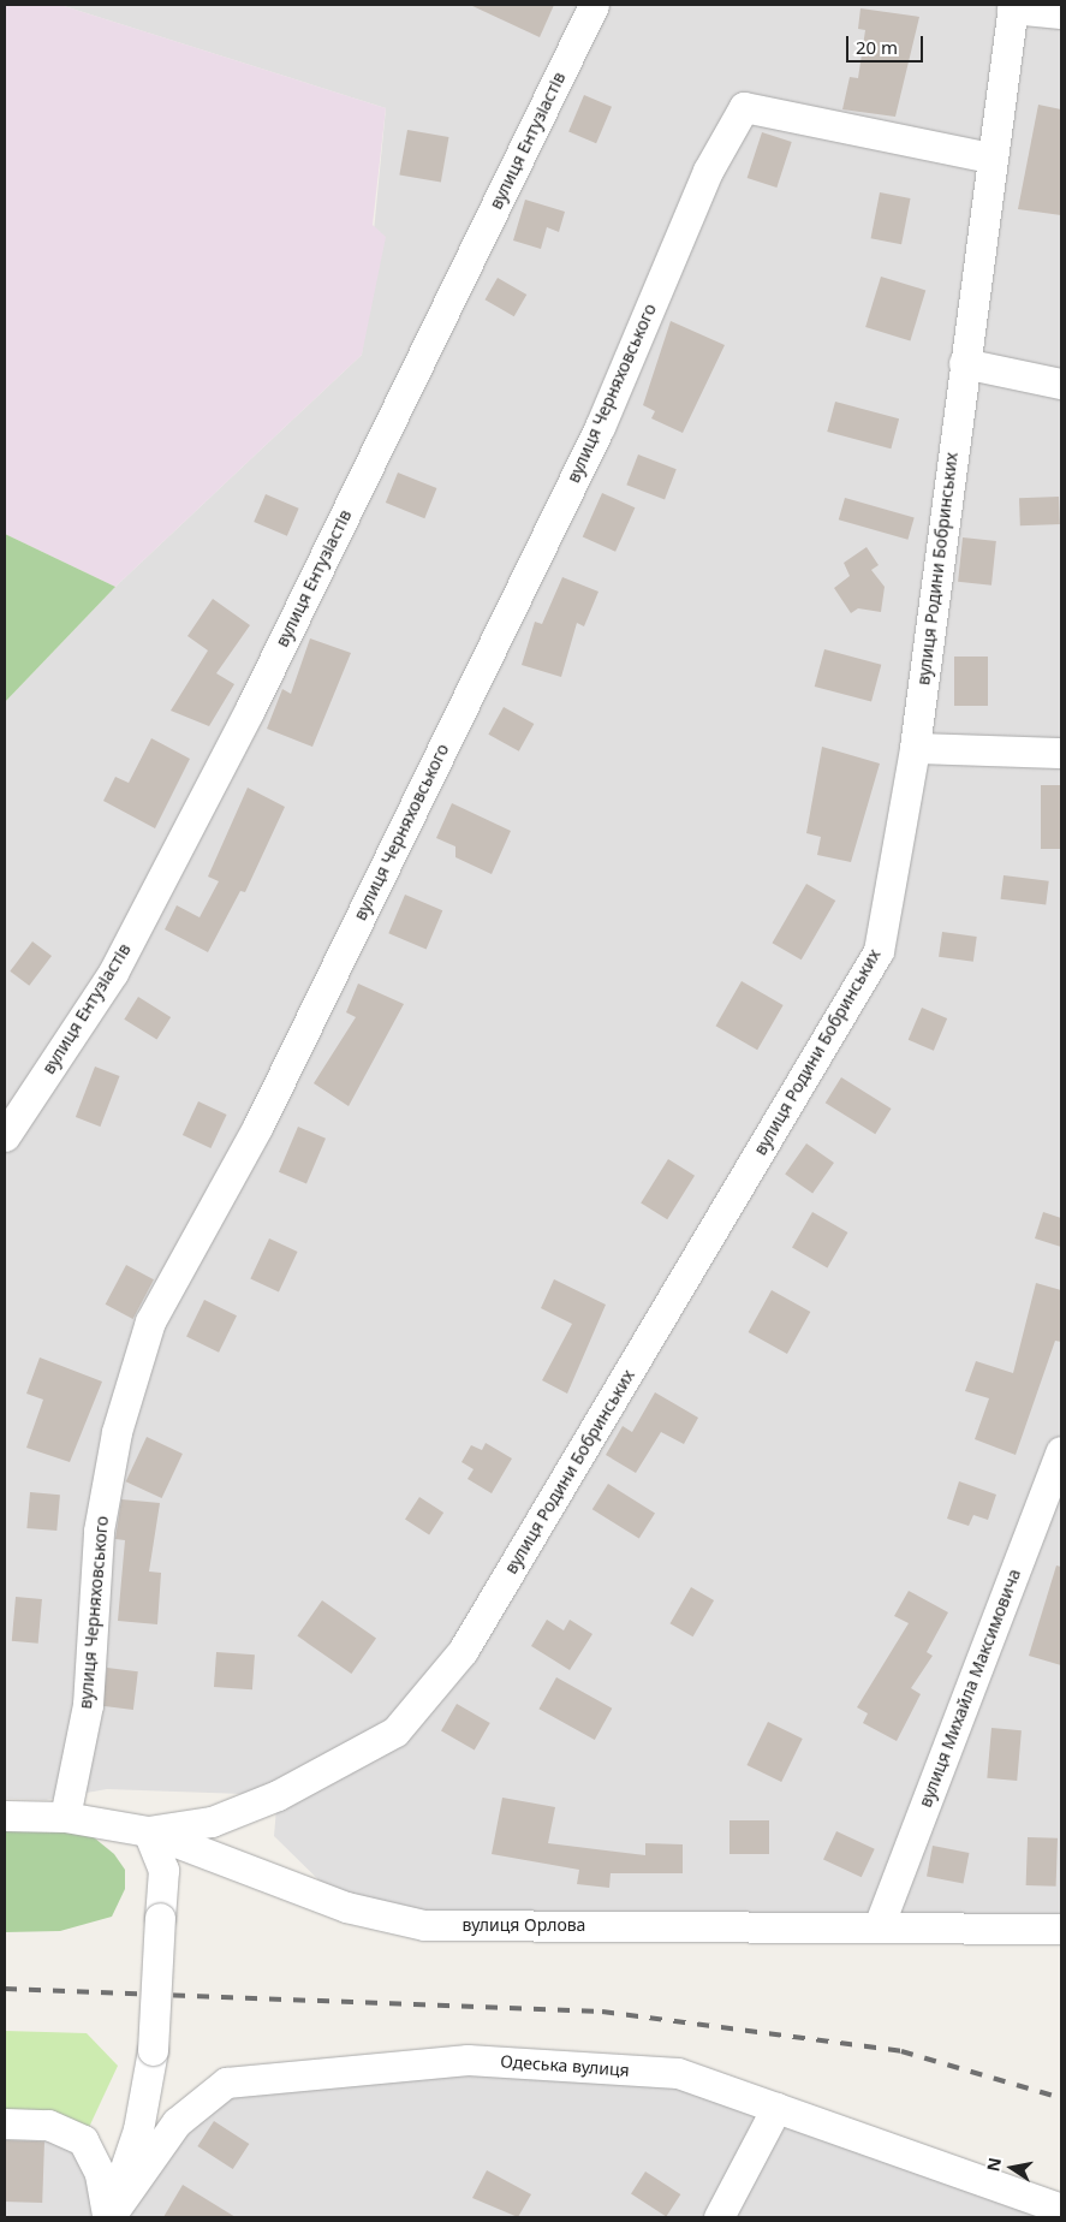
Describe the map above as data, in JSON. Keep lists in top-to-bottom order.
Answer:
{
  "streets": {
    "street": [
      "вулиця Ентузіастів",
      "вулиця Черняховського",
      "вулиця Родини Бобринських",
      "вулиця Михайла Максимовича",
      "вулиця Орлова",
      "Одеська вулиця"
    ]
  },
  "crossings": [
    ["вулиця Черняховського", "вулиця Родини Бобринських"],
    ["вулиця Черняховського", "вулиця Орлова"],
    ["вулиця Родини Бобринських", "вулиця Орлова"],
    ["вулиця Михайла Максимовича", "вулиця Орлова"]
  ],
  "scale_bar": "20 m",
  "north": "left"
}
